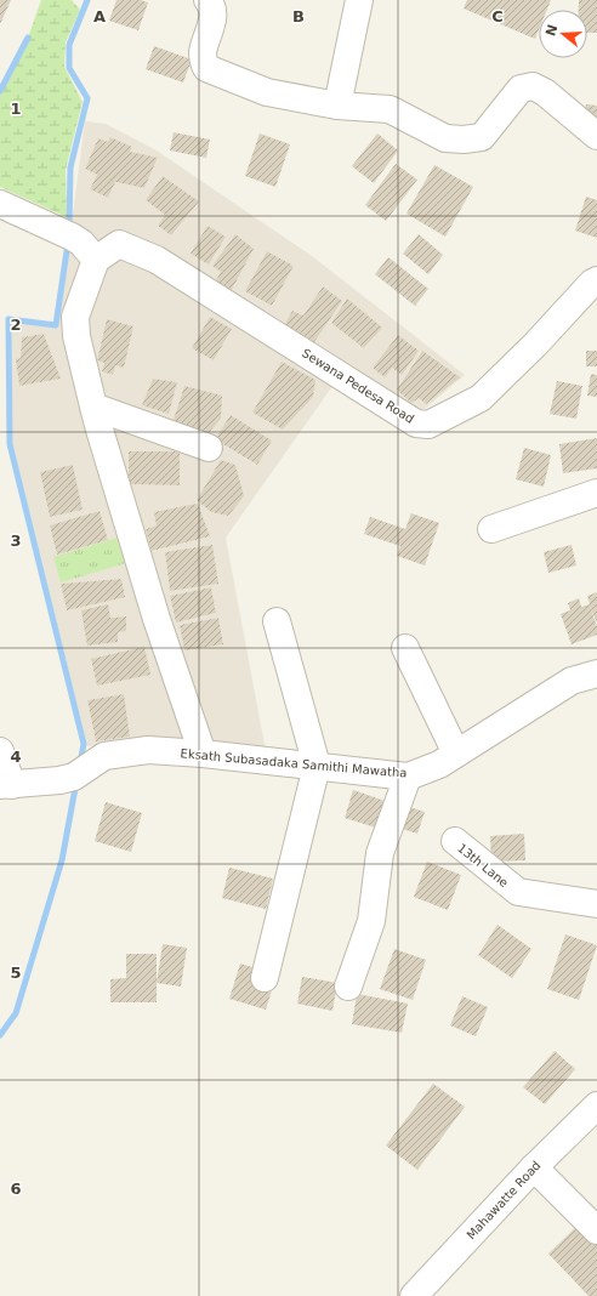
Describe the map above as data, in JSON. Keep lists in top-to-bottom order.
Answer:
{
  "streets": {
    "street": [
      "Sewana Pedesa Road",
      "Eksath Subasadaka Samithi Mawatha",
      "13th Lane",
      "Mahawatte Road"
    ]
  },
  "north": "left",
  "grid": {
    "columns": ["A", "B", "C"],
    "rows": [
      "1",
      "2",
      "3",
      "4",
      "5",
      "6"
    ]
  }
}
